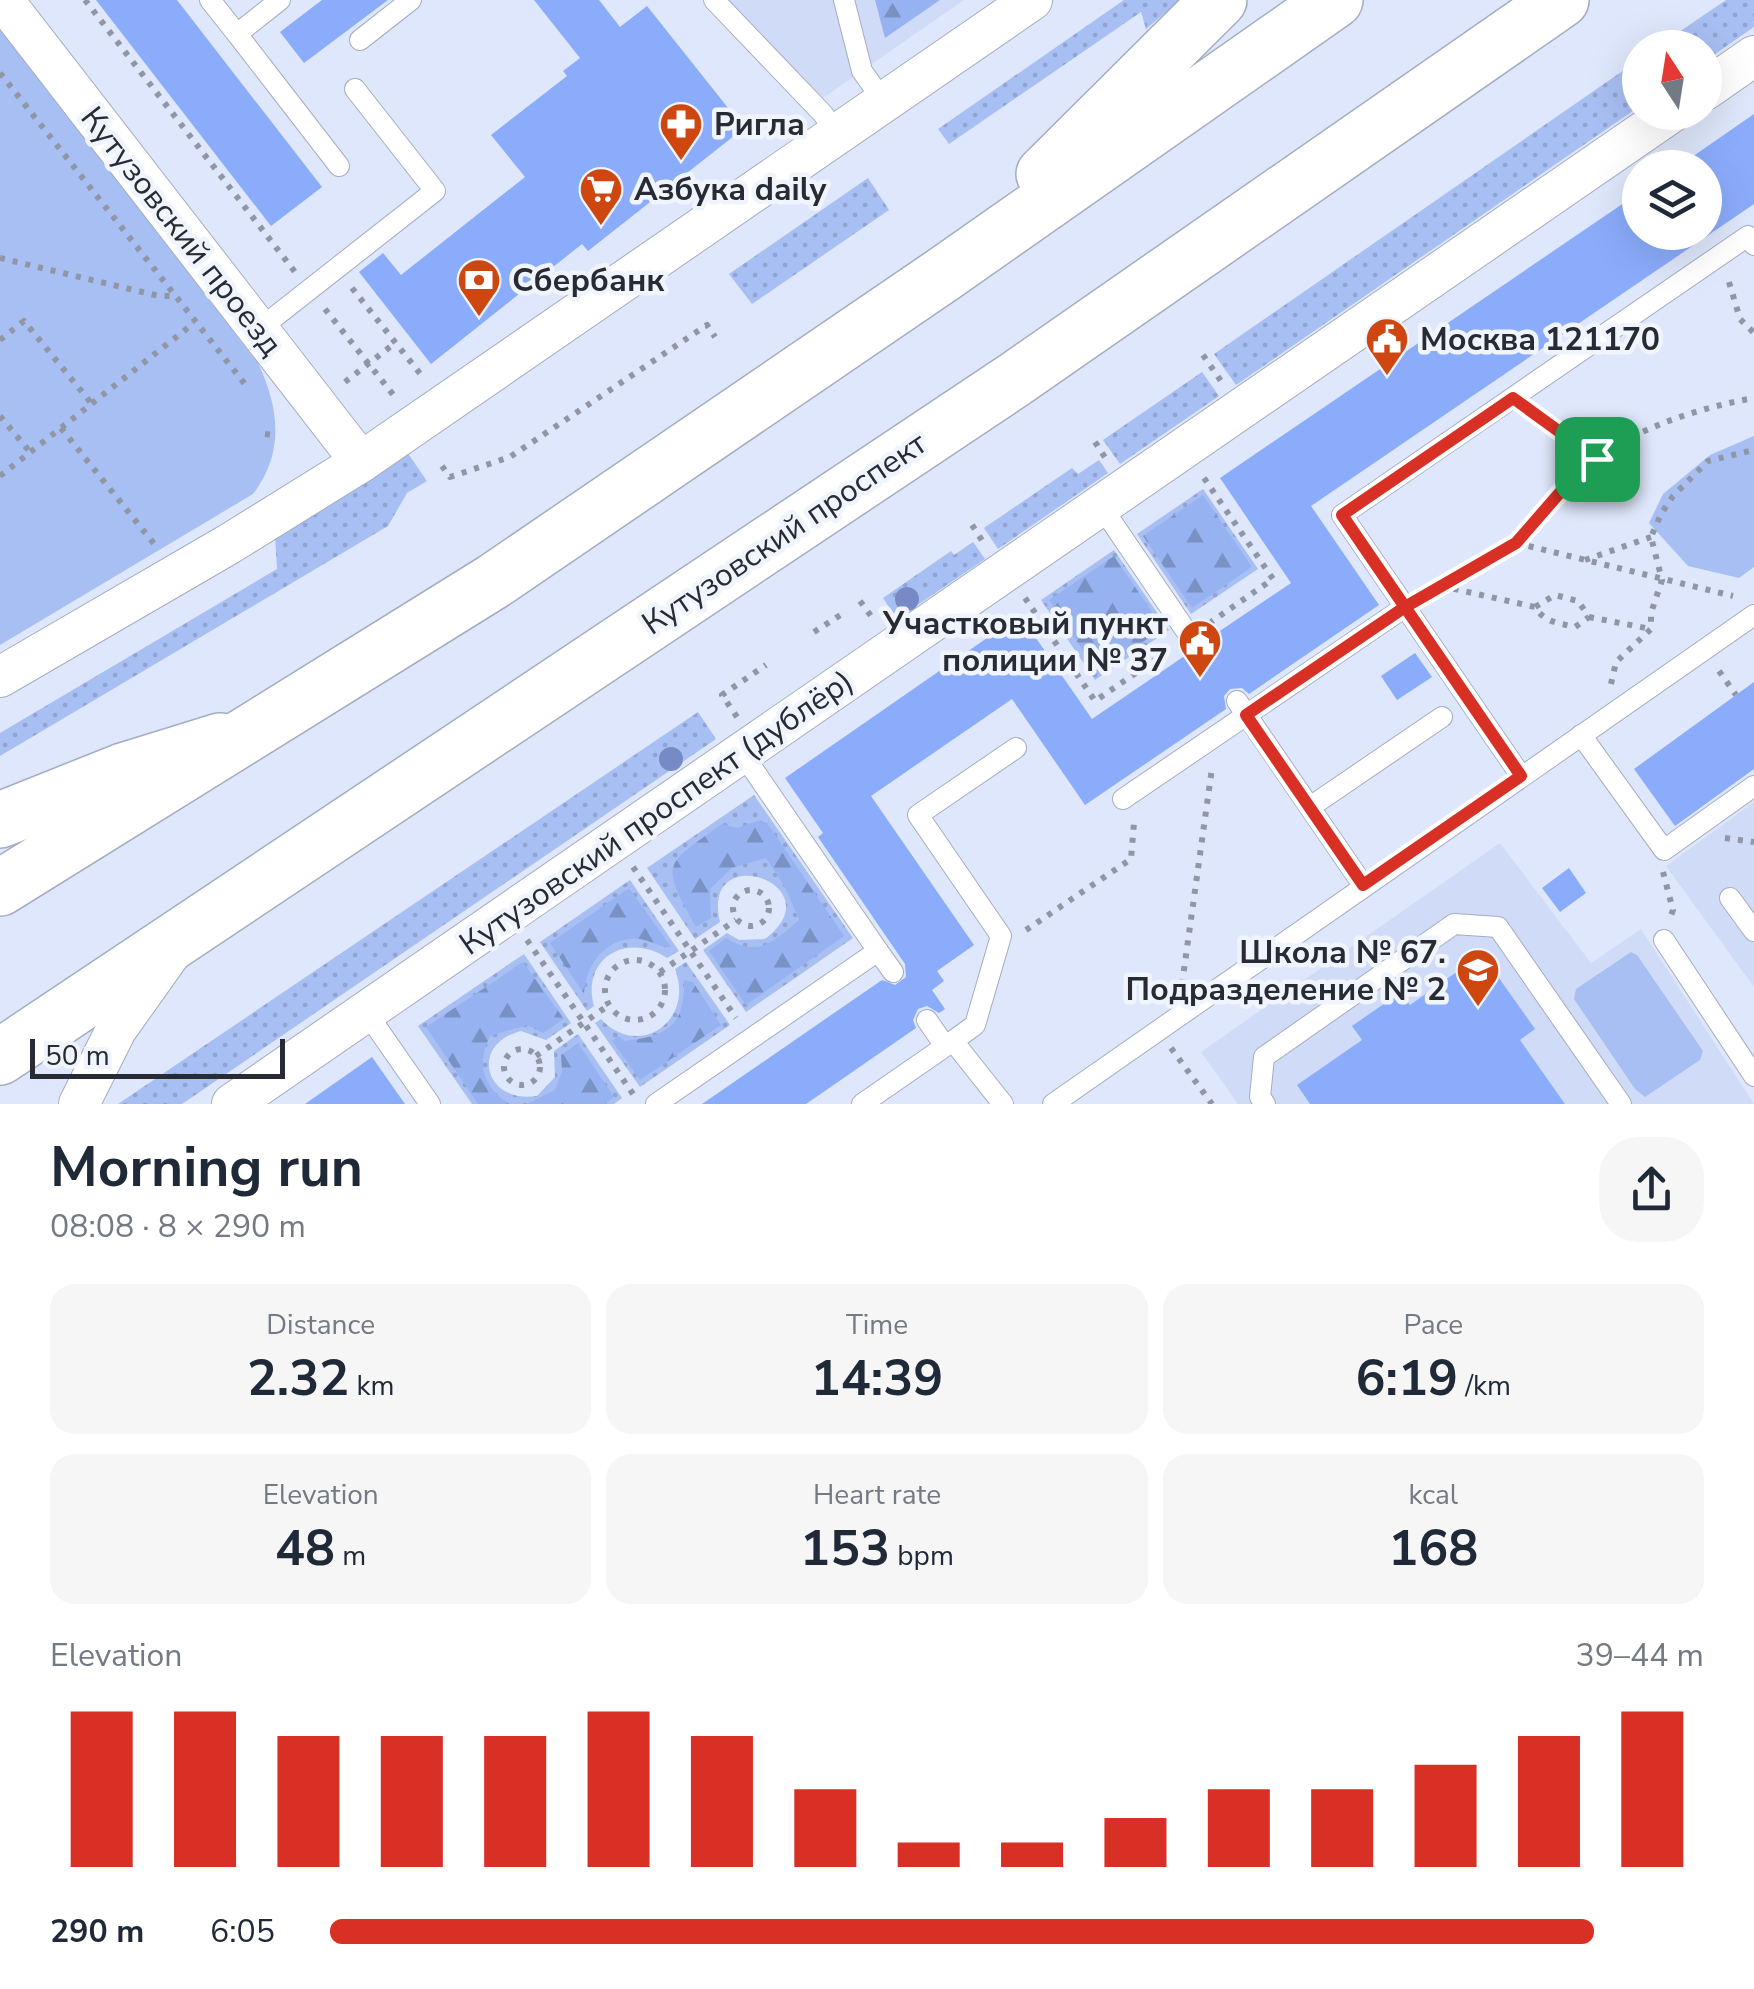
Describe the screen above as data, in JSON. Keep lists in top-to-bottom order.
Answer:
{
  "streets": {
    "main road": ["Кутузовский проспект"],
    "street": ["Кутузовский проезд", "Кутузовский проспект (дублёр)"]
  },
  "places": {
    "pharmacy": ["Ригла"],
    "supermarket": ["Азбука daily"],
    "bank": ["Сбербанк"],
    "public building": ["Москва 121170", "Участковый пункт полиции № 37"],
    "school or university": ["Школа № 67. Подразделение № 2"]
  },
  "scale_bar": "50 m",
  "north": "top",
  "page": {
    "scale": "50 m",
    "heading": ["Morning run", "08:08 · 8 × 290 m"],
    "stats": [
      ["Distance", "2.32 km"],
      ["Time", "14:39"],
      ["Pace", "6:19 /km"],
      ["Elevation", "48 m"],
      ["Heart rate", "153 bpm"],
      ["kcal", "168"]
    ],
    "chart": ["Elevation", "39–44 m"],
    "list": [
      {
        "name": "290 m",
        "note": "6:05"
      }
    ]
  }
}
